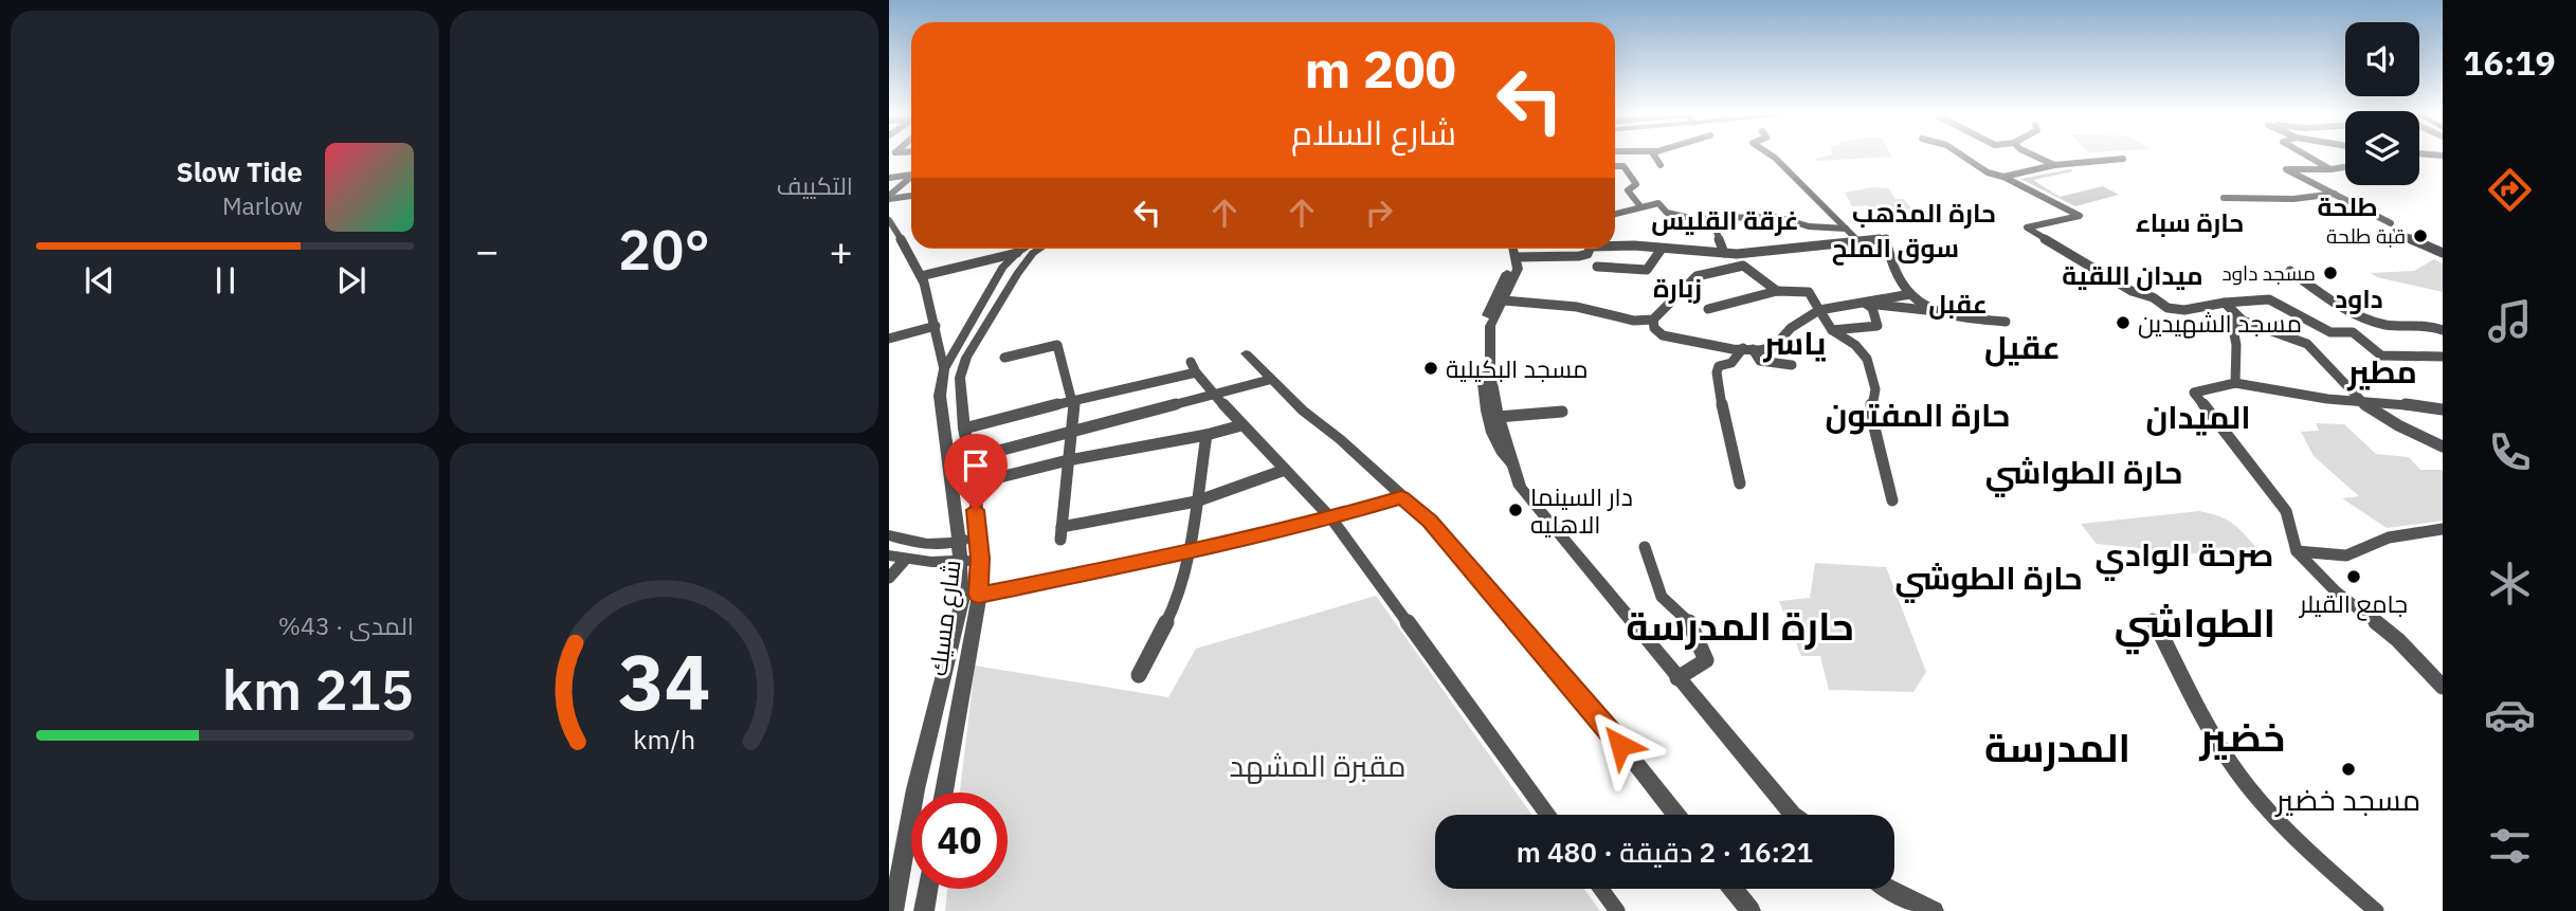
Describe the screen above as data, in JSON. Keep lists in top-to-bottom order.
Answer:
{
  "streets": {
    "street": ["شارع مسيك"]
  },
  "districts": [
    "طلحة",
    "حارة المذهب",
    "غرقة القليس",
    "حارة سباء",
    "سوق الملح",
    "ميدان اللقية",
    "زبارة",
    "داود",
    "عقبل",
    "ياسر",
    "عقيل",
    "مطير",
    "حارة المفتون",
    "الميدان",
    "حارة الطواشي",
    "صرحة الوادي",
    "حارة الطوشي",
    "الطواشي",
    "حارة المدرسة",
    "خضير",
    "المدرسة"
  ],
  "parks": ["مقبرة المشهد"],
  "places": [
    "قبة طلحة",
    "مسجد داود",
    "مسجد الشهيدين",
    "مسجد البكيلية",
    "دار السينما الاهليه",
    "جامع القيلر",
    "مسجد خضير"
  ],
  "page": {
    "tabs": "16:19",
    "tile": [
      "التكييف",
      ["المدى · 43%", "215 km"]
    ],
    "turn": ["200 m", "شارع السلام"],
    "song": ["Slow Tide", "Marlow"],
    "heat": ["−", "20°", "+"],
    "limit": "40",
    "trip": "16:21 · 2 دقيقة · 480 m",
    "gauge": ["34", "km/h"]
  }
}
